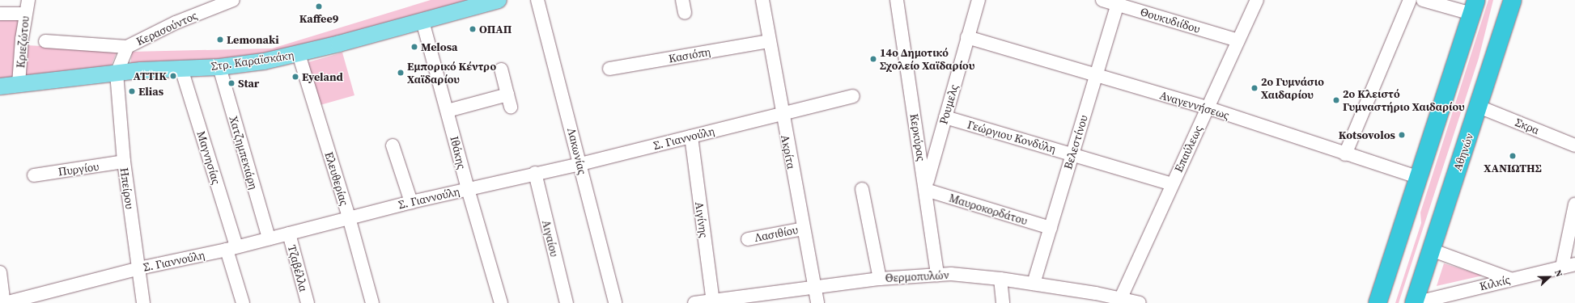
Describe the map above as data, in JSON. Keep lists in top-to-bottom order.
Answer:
{
  "streets": {
    "highway": ["Αθηνών"],
    "main road": ["Στρ. Καραϊσκάκη"],
    "street": [
      "Θουκυδιίδου",
      "Κερασούντος",
      "Κριεζώτου",
      "Κασιόπη",
      "Ρουμελς",
      "Αναγεννήσεως",
      "Σκρα",
      "Γεώργιου Κονδύλη",
      "Κερκύρας",
      "Σ. Γιαννούλη",
      "Βελεστίνου",
      "Επαύλεως",
      "Λακωνίας",
      "Ακρίτα",
      "Χατζημπεκιάρη",
      "Ιθάκης",
      "Μαγνησίας",
      "Πυργίου",
      "Ελευθερίας",
      "Ηπείρου",
      "Μαυροκορδάτου",
      "Αιγίνης",
      "Λασιθίου",
      "Αιγαίου",
      "Τζαβέλλα",
      "Θερμοπυλών",
      "Κιλκίς"
    ]
  },
  "crossings": [
    ["Θουκυδιίδου", "Βελεστίνου"],
    ["Θουκυδιίδου", "Επαύλεως"],
    ["Κερασούντος", "Στρ. Καραϊσκάκη"],
    ["Κερασούντος", "Ηπείρου"],
    ["Κριεζώτου", "Στρ. Καραϊσκάκη"],
    ["Κασιόπη", "Ακρίτα"],
    ["Στρ. Καραϊσκάκη", "Χατζημπεκιάρη"],
    ["Στρ. Καραϊσκάκη", "Ιθάκης"],
    ["Στρ. Καραϊσκάκη", "Μαγνησίας"],
    ["Στρ. Καραϊσκάκη", "Ελευθερίας"],
    ["Στρ. Καραϊσκάκη", "Ηπείρου"],
    ["Ρουμελς", "Αναγεννήσεως"],
    ["Ρουμελς", "Γεώργιου Κονδύλη"],
    ["Ρουμελς", "Κερκύρας"],
    ["Ρουμελς", "Μαυροκορδάτου"],
    ["Αναγεννήσεως", "Βελεστίνου"],
    ["Αναγεννήσεως", "Επαύλεως"],
    ["Σκρα", "Αθηνών"],
    ["Γεώργιου Κονδύλη", "Βελεστίνου"],
    ["Γεώργιου Κονδύλη", "Επαύλεως"],
    ["Κερκύρας", "Μαυροκορδάτου"],
    ["Κερκύρας", "Θερμοπυλών"],
    ["Σ. Γιαννούλη", "Λακωνίας"],
    ["Σ. Γιαννούλη", "Ακρίτα"],
    ["Σ. Γιαννούλη", "Χατζημπεκιάρη"],
    ["Σ. Γιαννούλη", "Ιθάκης"],
    ["Σ. Γιαννούλη", "Μαγνησίας"],
    ["Σ. Γιαννούλη", "Ελευθερίας"],
    ["Σ. Γιαννούλη", "Ηπείρου"],
    ["Σ. Γιαννούλη", "Αιγίνης"],
    ["Σ. Γιαννούλη", "Αιγαίου"],
    ["Σ. Γιαννούλη", "Τζαβέλλα"],
    ["Βελεστίνου", "Μαυροκορδάτου"],
    ["Βελεστίνου", "Θερμοπυλών"],
    ["Επαύλεως", "Θερμοπυλών"],
    ["Ακρίτα", "Λασιθίου"],
    ["Ακρίτα", "Θερμοπυλών"],
    ["Αθηνών", "Κιλκίς"],
    ["Πυργίου", "Ηπείρου"],
    ["Αιγίνης", "Θερμοπυλών"]
  ],
  "places": [
    "Kaffee9",
    "ΟΠΑΠ",
    "Lemonaki",
    "Melosa",
    "14ο Δημοτικό Σχολείο Χαϊδαρίου",
    "Εμπορικό Κέντρο Χαϊδαρίου",
    "ΑΤΤΙΚ",
    "Eyeland",
    "Star",
    "2ο Γυμνάσιο Χαιδαρίου",
    "Elias",
    "2ο Κλειστό Γυμναστήριο Χαιδαρίου",
    "Kotsovolos",
    "ΧΑΝΙΩΤΗΣ"
  ],
  "north": "right"
}
